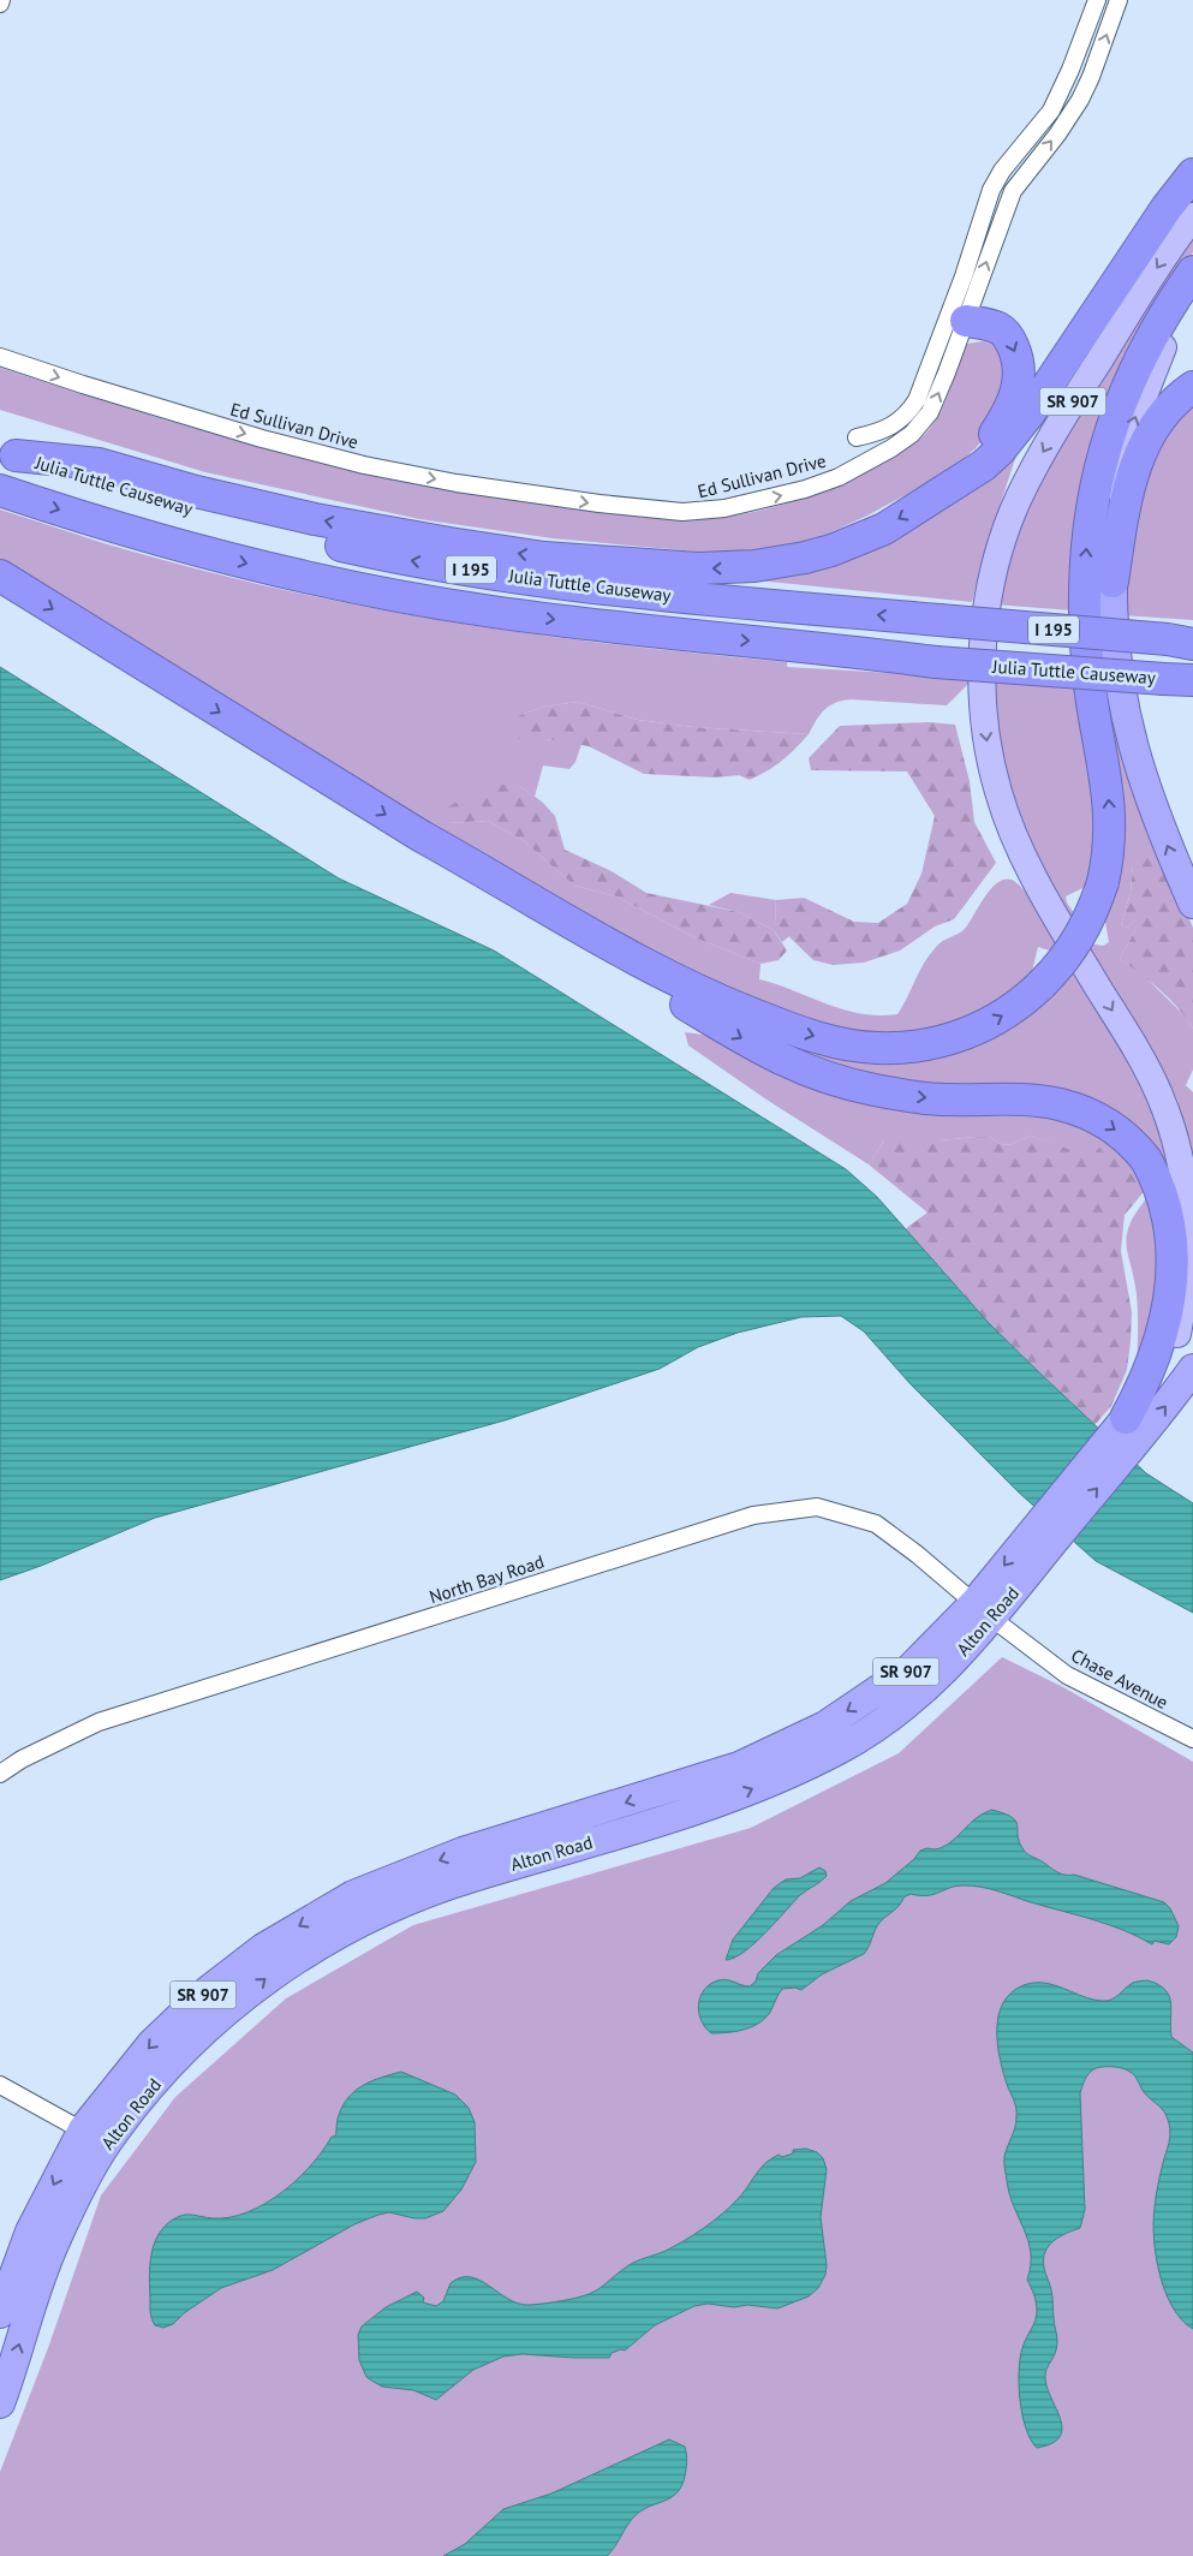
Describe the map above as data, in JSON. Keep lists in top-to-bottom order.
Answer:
{
  "streets": {
    "highway": [
      "SR 907",
      "Julia Tuttle Causeway",
      "I 195",
      "Alton Road"
    ],
    "street": ["Ed Sullivan Drive", "North Bay Road", "Chase Avenue"]
  },
  "crossings": [
    ["SR 907", "Alton Road"],
    ["North Bay Road", "Alton Road"],
    ["North Bay Road", "Chase Avenue"],
    ["Alton Road", "Chase Avenue"]
  ],
  "one_way": ["Ed Sullivan Drive"]
}
